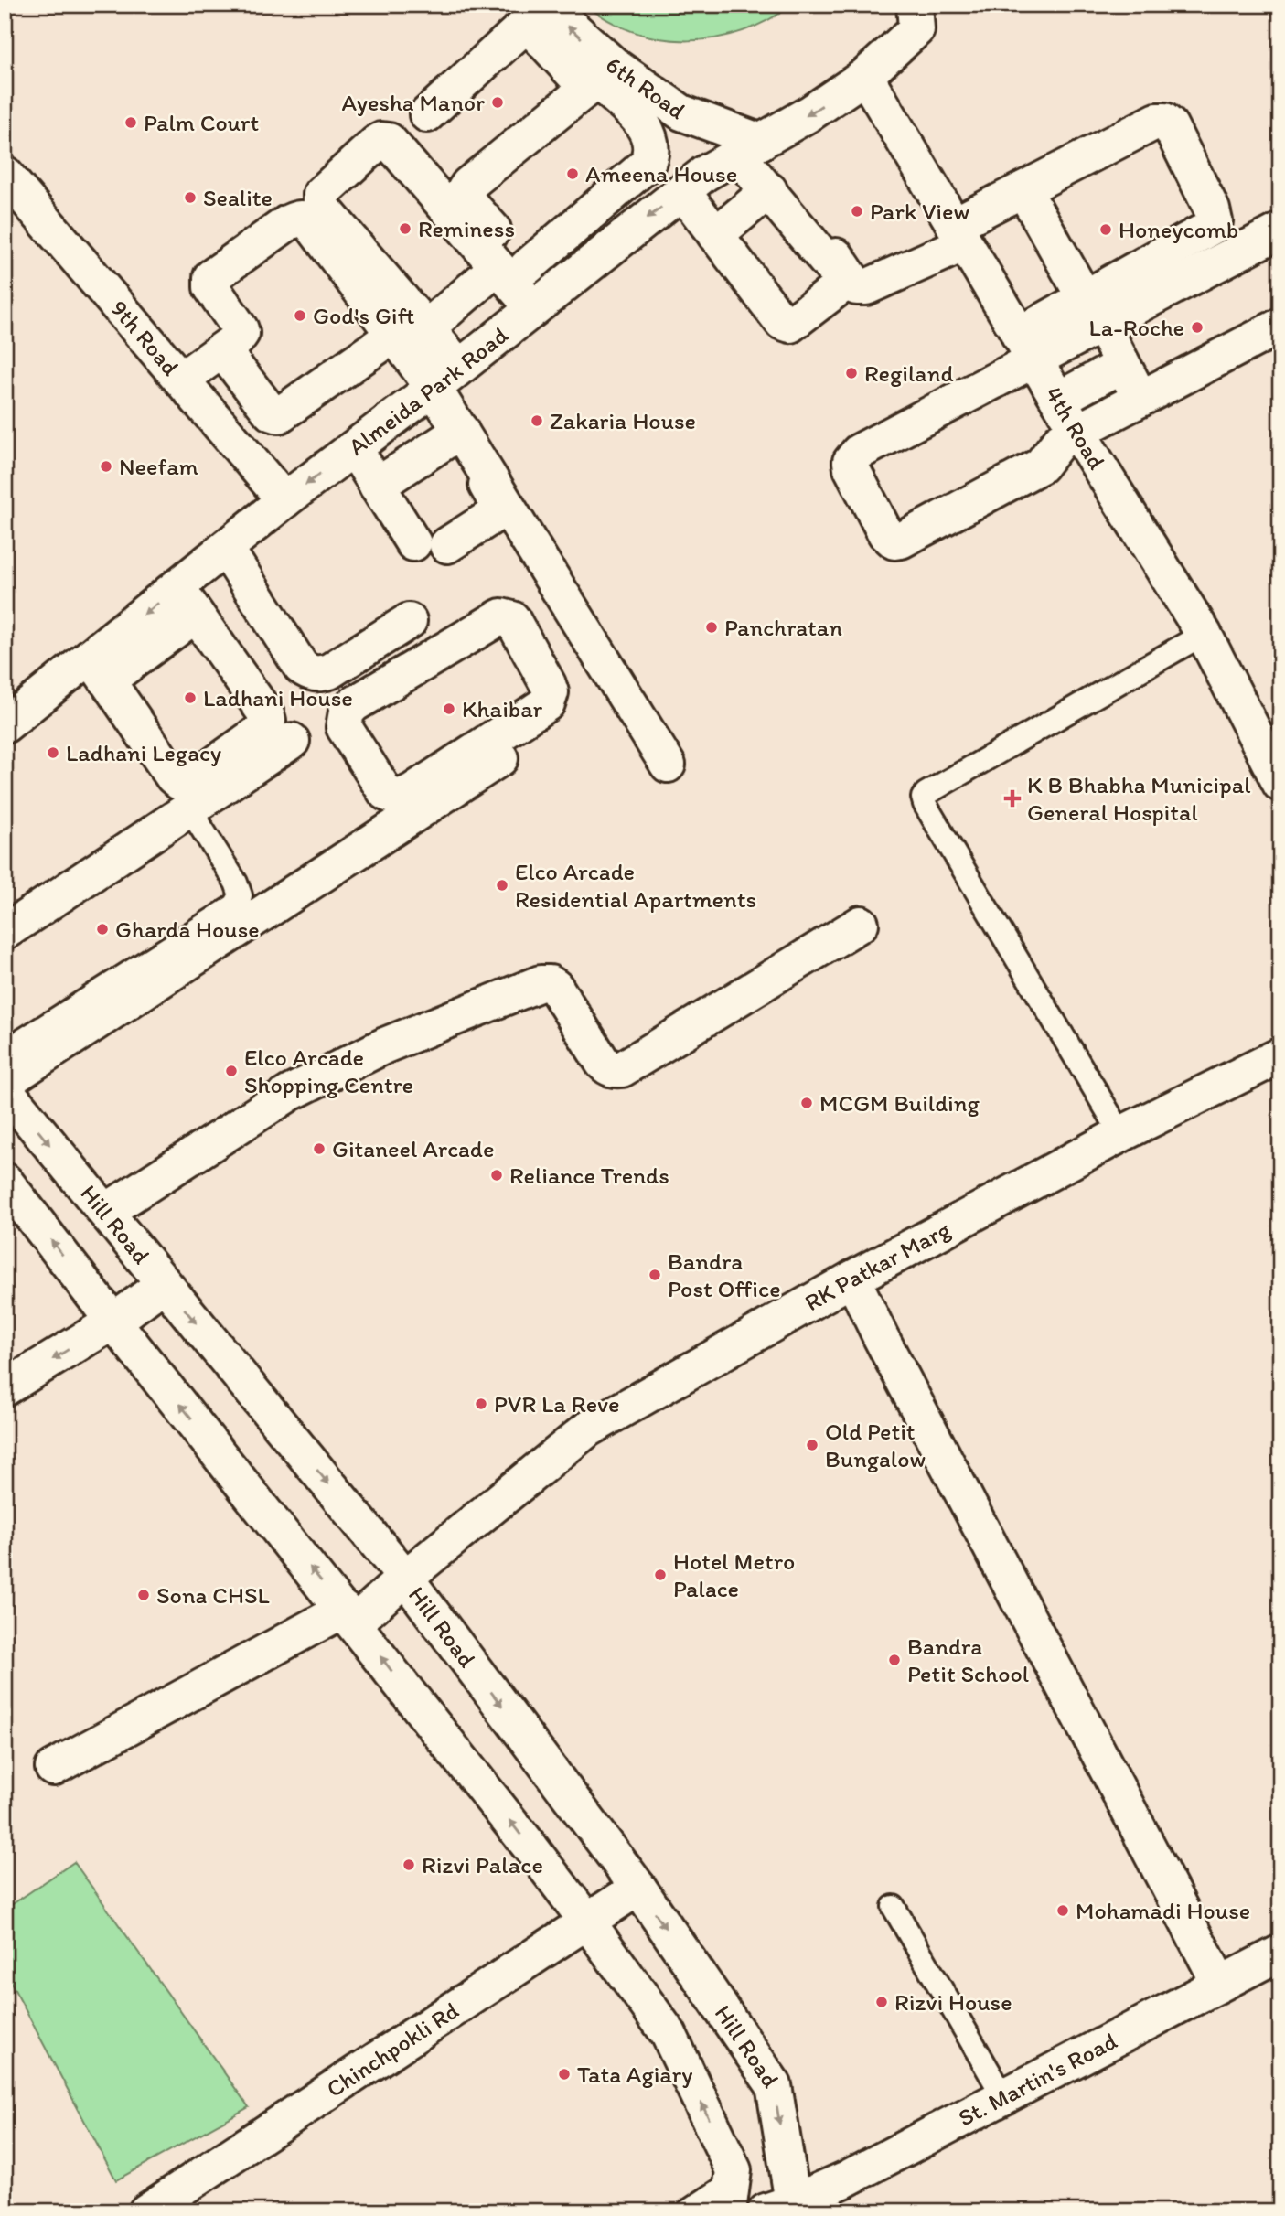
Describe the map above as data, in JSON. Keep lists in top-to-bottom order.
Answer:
{
  "streets": {
    "street": [
      "6th Road",
      "9th Road",
      "Almeida Park Road",
      "4th Road",
      "Hill Road",
      "RK Patkar Marg",
      "Chinchpokli Rd",
      "St. Martin's Road"
    ]
  },
  "crossings": [
    ["6th Road", "Almeida Park Road"],
    ["9th Road", "Almeida Park Road"],
    ["Almeida Park Road", "4th Road"],
    ["Hill Road", "RK Patkar Marg"],
    ["Hill Road", "Chinchpokli Rd"],
    ["Hill Road", "St. Martin's Road"]
  ],
  "places": {
    "other": [
      "Ayesha Manor",
      "Palm Court",
      "Ameena House",
      "Sealite",
      "Park View",
      "Reminess",
      "Honeycomb",
      "God's Gift",
      "La-Roche",
      "Regiland",
      "Zakaria House",
      "Neefam",
      "Panchratan",
      "Ladhani House",
      "Khaibar",
      "Ladhani Legacy",
      "Elco Arcade Residential Apartments",
      "Gharda House",
      "Elco Arcade Shopping Centre",
      "MCGM Building",
      "Gitaneel Arcade",
      "Reliance Trends",
      "Bandra Post Office",
      "PVR La Reve",
      "Old Petit Bungalow",
      "Hotel Metro Palace",
      "Sona CHSL",
      "Bandra Petit School",
      "Rizvi Palace",
      "Mohamadi House",
      "Rizvi House",
      "Tata Agiary"
    ],
    "health": ["K B Bhabha Municipal General Hospital"]
  }
}
